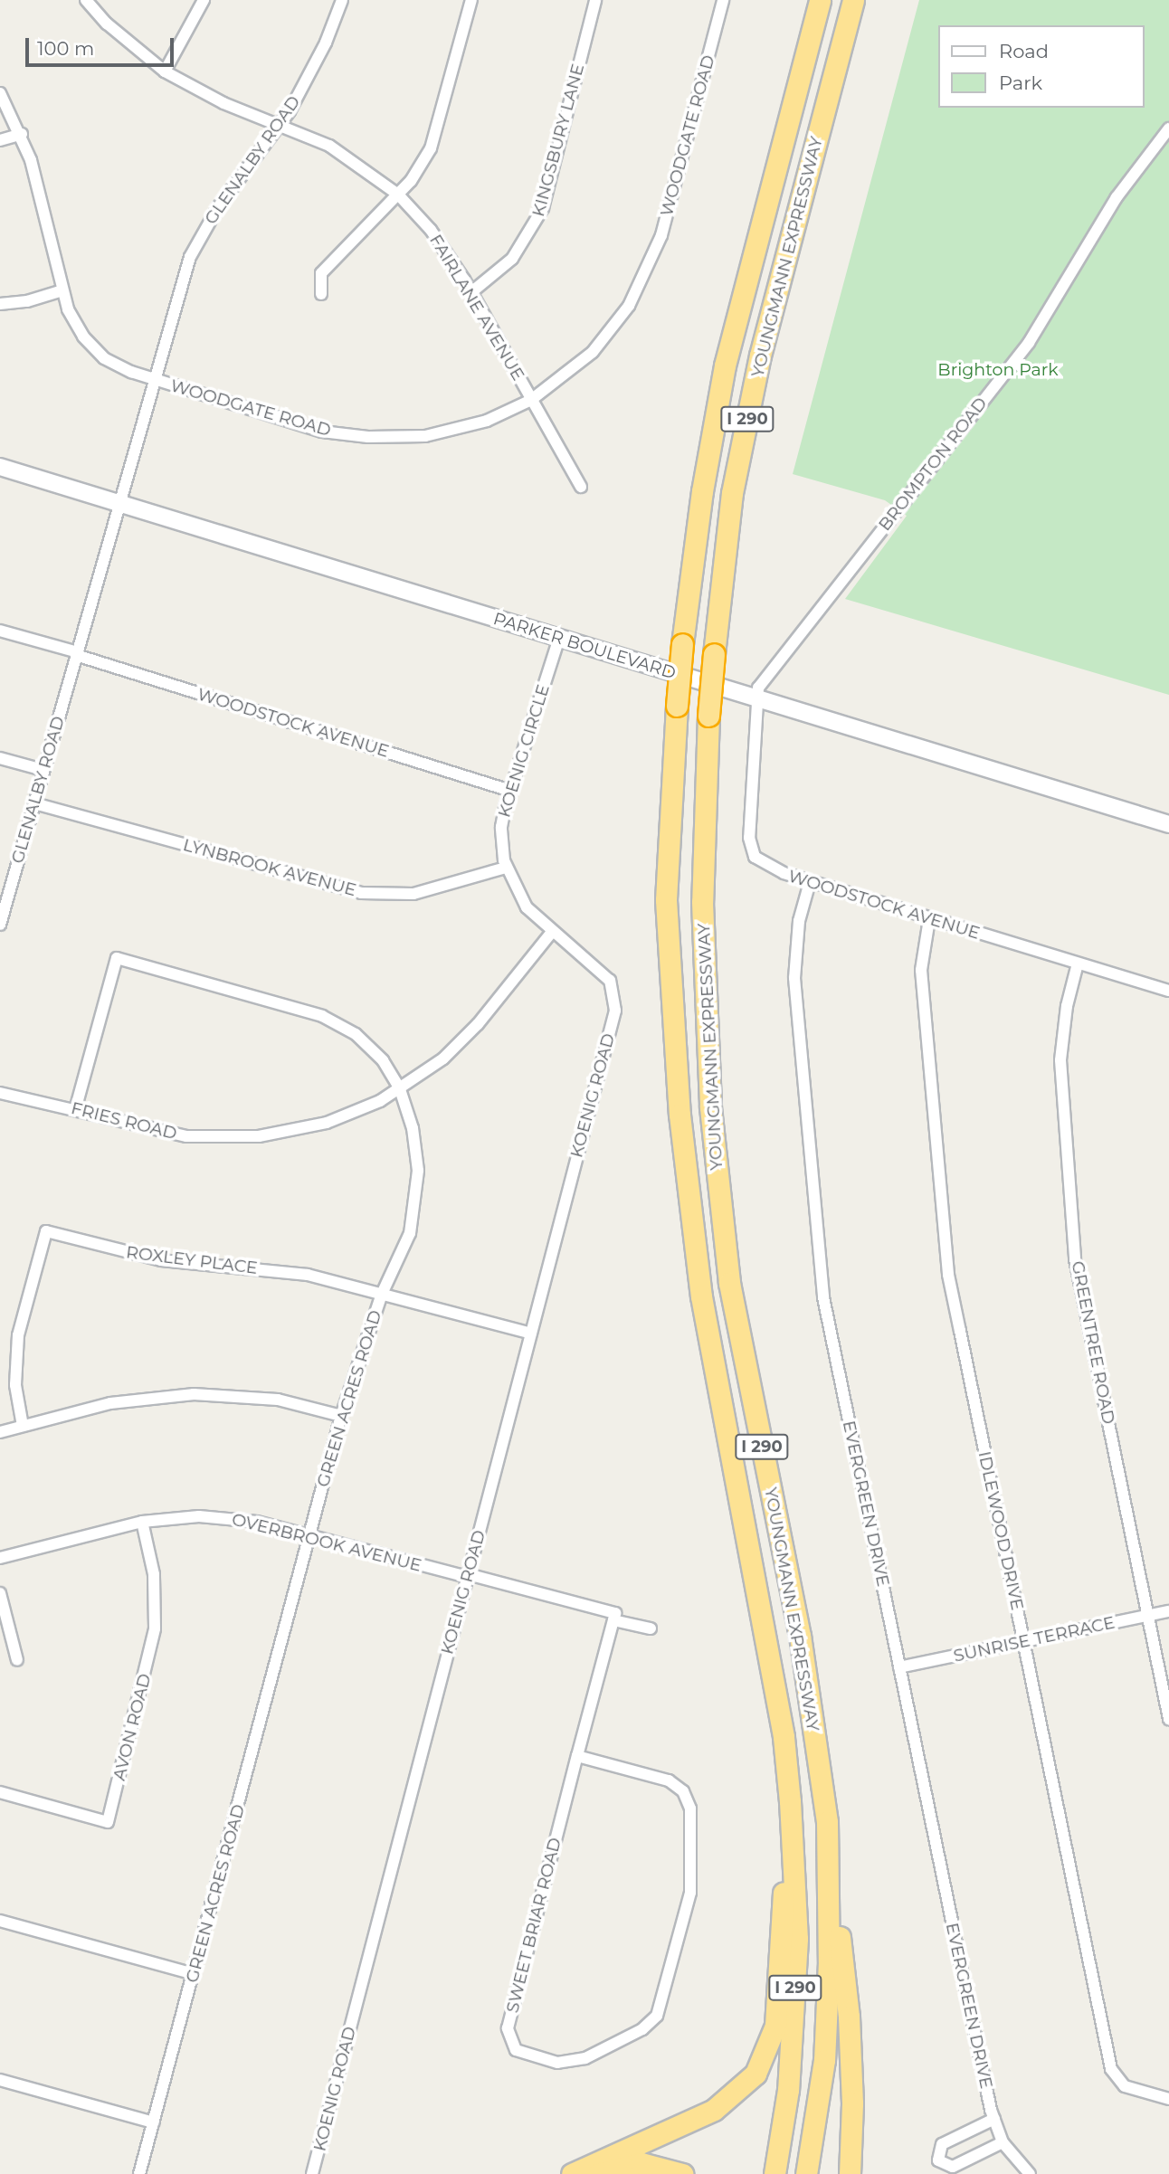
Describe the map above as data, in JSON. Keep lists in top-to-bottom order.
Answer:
{
  "streets": {
    "highway": ["YOUNGMANN EXPRESSWAY", "I 290"],
    "street": [
      "WOODGATE ROAD",
      "KINGSBURY LANE",
      "GLENALBY ROAD",
      "FAIRLANE AVENUE",
      "BROMPTON ROAD",
      "PARKER BOULEVARD",
      "WOODSTOCK AVENUE",
      "KOENIG CIRCLE",
      "LYNBROOK AVENUE",
      "KOENIG ROAD",
      "FRIES ROAD",
      "ROXLEY PLACE",
      "GREENTREE ROAD",
      "GREEN ACRES ROAD",
      "EVERGREEN DRIVE",
      "IDLEWOOD DRIVE",
      "OVERBROOK AVENUE",
      "SUNRISE TERRACE",
      "AVON ROAD",
      "SWEET BRIAR ROAD"
    ]
  },
  "crossings": [
    ["WOODGATE ROAD", "GLENALBY ROAD"],
    ["WOODGATE ROAD", "FAIRLANE AVENUE"],
    ["KINGSBURY LANE", "FAIRLANE AVENUE"],
    ["GLENALBY ROAD", "FAIRLANE AVENUE"],
    ["GLENALBY ROAD", "PARKER BOULEVARD"],
    ["GLENALBY ROAD", "WOODSTOCK AVENUE"],
    ["GLENALBY ROAD", "LYNBROOK AVENUE"],
    ["BROMPTON ROAD", "PARKER BOULEVARD"],
    ["BROMPTON ROAD", "WOODSTOCK AVENUE"],
    ["PARKER BOULEVARD", "WOODSTOCK AVENUE"],
    ["PARKER BOULEVARD", "KOENIG CIRCLE"],
    ["WOODSTOCK AVENUE", "KOENIG CIRCLE"],
    ["WOODSTOCK AVENUE", "GREENTREE ROAD"],
    ["WOODSTOCK AVENUE", "EVERGREEN DRIVE"],
    ["WOODSTOCK AVENUE", "IDLEWOOD DRIVE"],
    ["KOENIG CIRCLE", "LYNBROOK AVENUE"],
    ["KOENIG CIRCLE", "KOENIG ROAD"],
    ["KOENIG CIRCLE", "FRIES ROAD"],
    ["KOENIG ROAD", "ROXLEY PLACE"],
    ["KOENIG ROAD", "OVERBROOK AVENUE"],
    ["FRIES ROAD", "GREEN ACRES ROAD"],
    ["ROXLEY PLACE", "GREEN ACRES ROAD"],
    ["GREENTREE ROAD", "SUNRISE TERRACE"],
    ["GREEN ACRES ROAD", "OVERBROOK AVENUE"],
    ["EVERGREEN DRIVE", "SUNRISE TERRACE"],
    ["IDLEWOOD DRIVE", "SUNRISE TERRACE"],
    ["OVERBROOK AVENUE", "AVON ROAD"]
  ],
  "parks": ["Brighton Park"],
  "legend": ["Road", "Park"],
  "scale_bar": "100 m"
}
